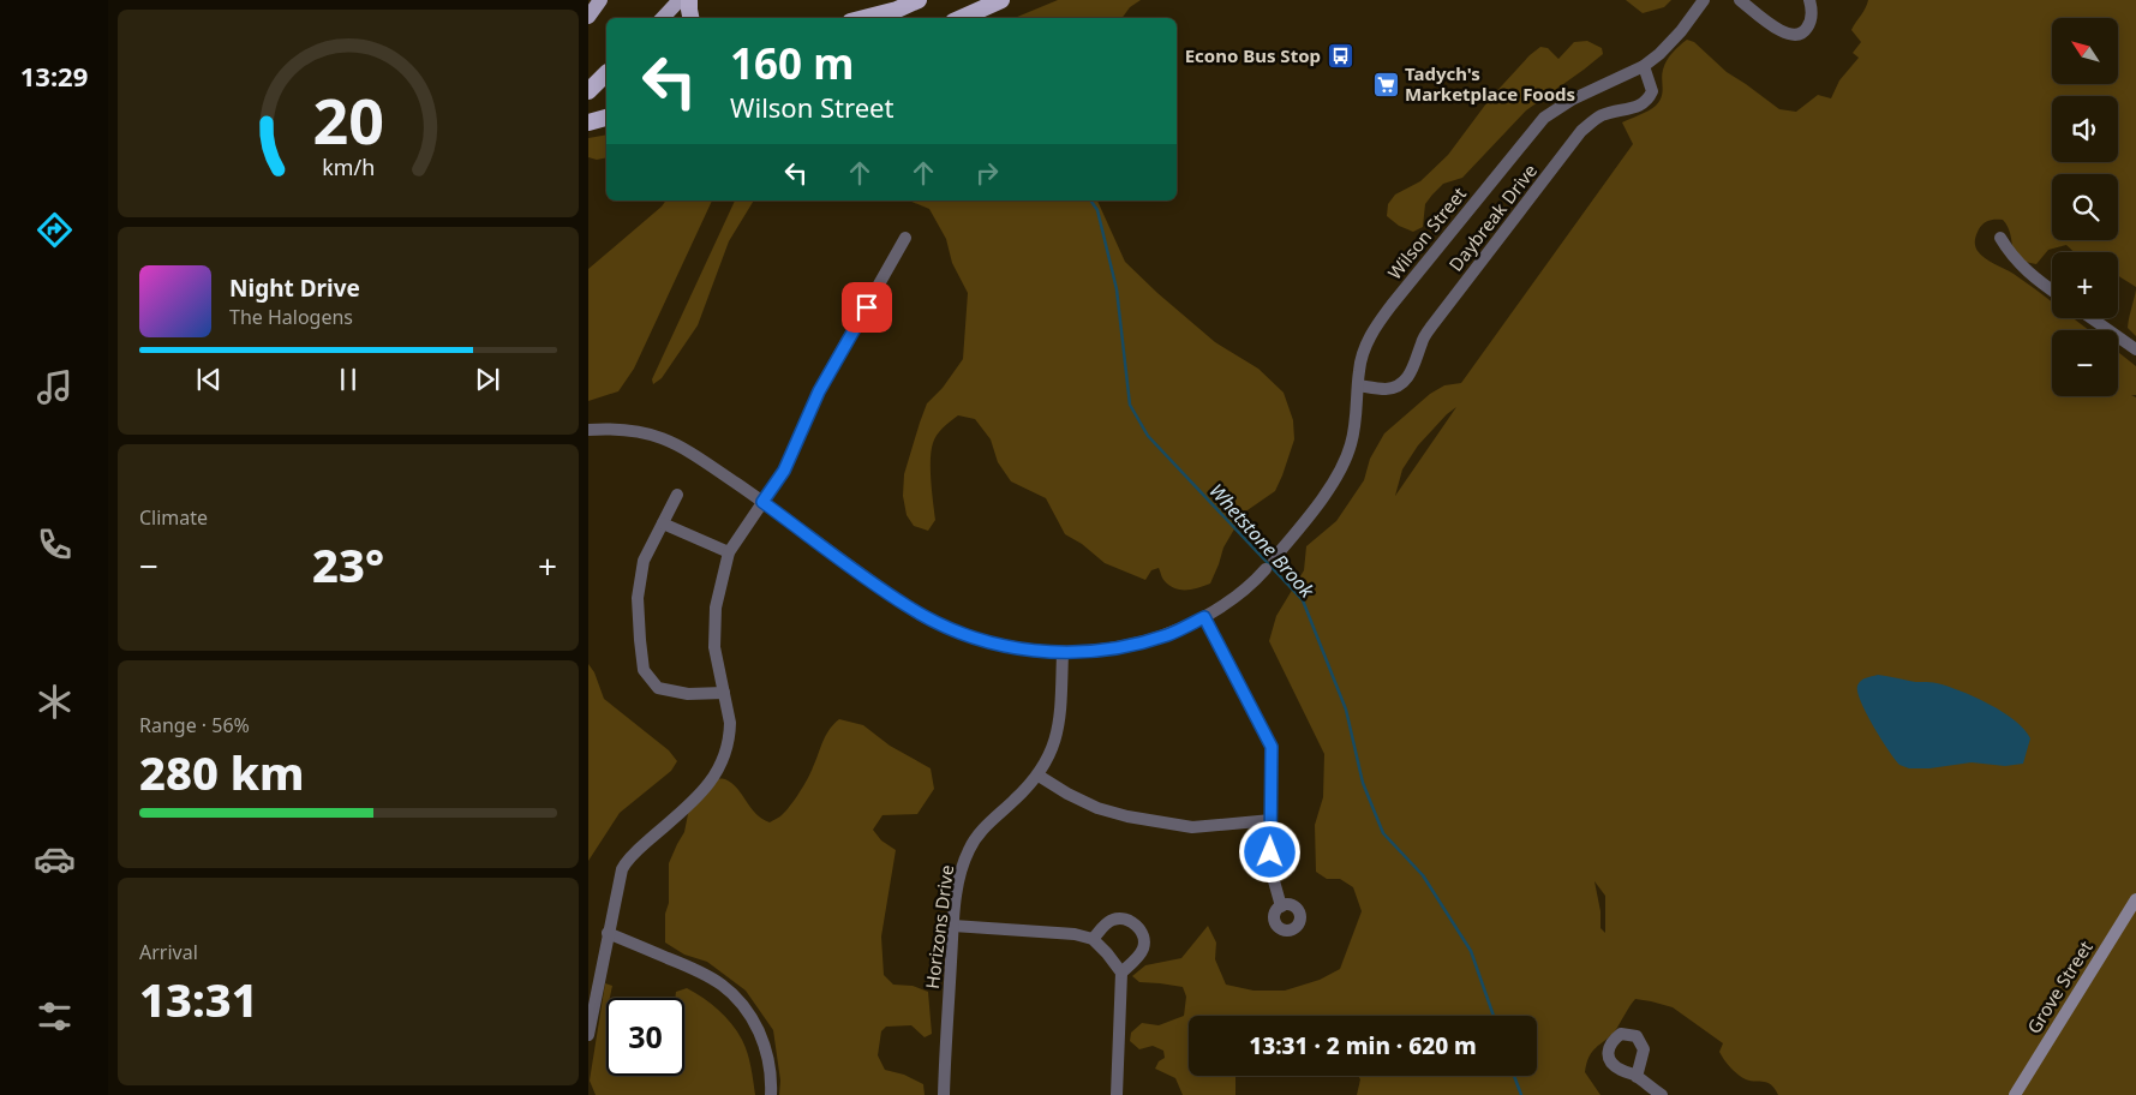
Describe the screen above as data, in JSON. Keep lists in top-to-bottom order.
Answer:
{
  "streets": {
    "main road": ["Grove Street"],
    "street": ["Daybreak Drive", "Wilson Street", "Horizons Drive"]
  },
  "crossings": [
    ["Daybreak Drive", "Wilson Street"]
  ],
  "water": ["Whetstone Brook"],
  "places": {
    "bus stop": ["Econo Bus Stop"],
    "supermarket": ["Tadych's Marketplace Foods"]
  },
  "north": "top left",
  "page": {
    "tabs": "13:29",
    "map_buttons": ["+", "−"],
    "turn": ["160 m", "Wilson Street"],
    "song": ["Night Drive", "The Halogens"],
    "tile": [
      "Climate",
      ["Range · 56%", "280 km"],
      ["Arrival", "13:31"]
    ],
    "heat": ["−", "23°", "+"],
    "limit": "30",
    "trip": "13:31 · 2 min · 620 m",
    "gauge": ["20", "km/h"]
  }
}
